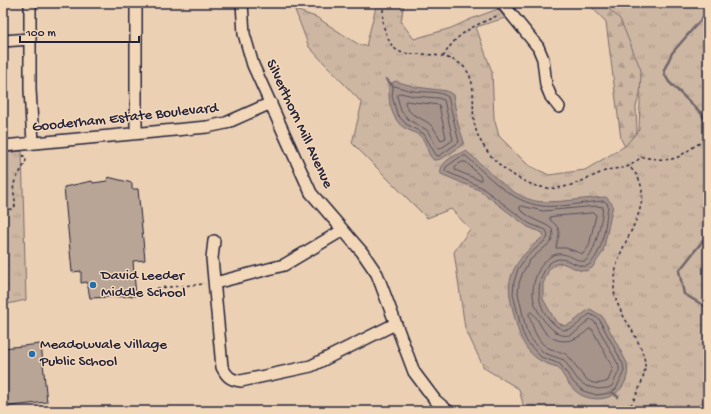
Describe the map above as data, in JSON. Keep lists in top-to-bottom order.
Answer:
{
  "streets": {
    "street": ["Gooderham Estate Boulevard", "Silverthorn Mill Avenue"]
  },
  "crossings": [
    ["Gooderham Estate Boulevard", "Silverthorn Mill Avenue"]
  ],
  "places": ["David Leeder Middle School", "Meadowvale Village Public School"],
  "scale_bar": "100 m"
}
